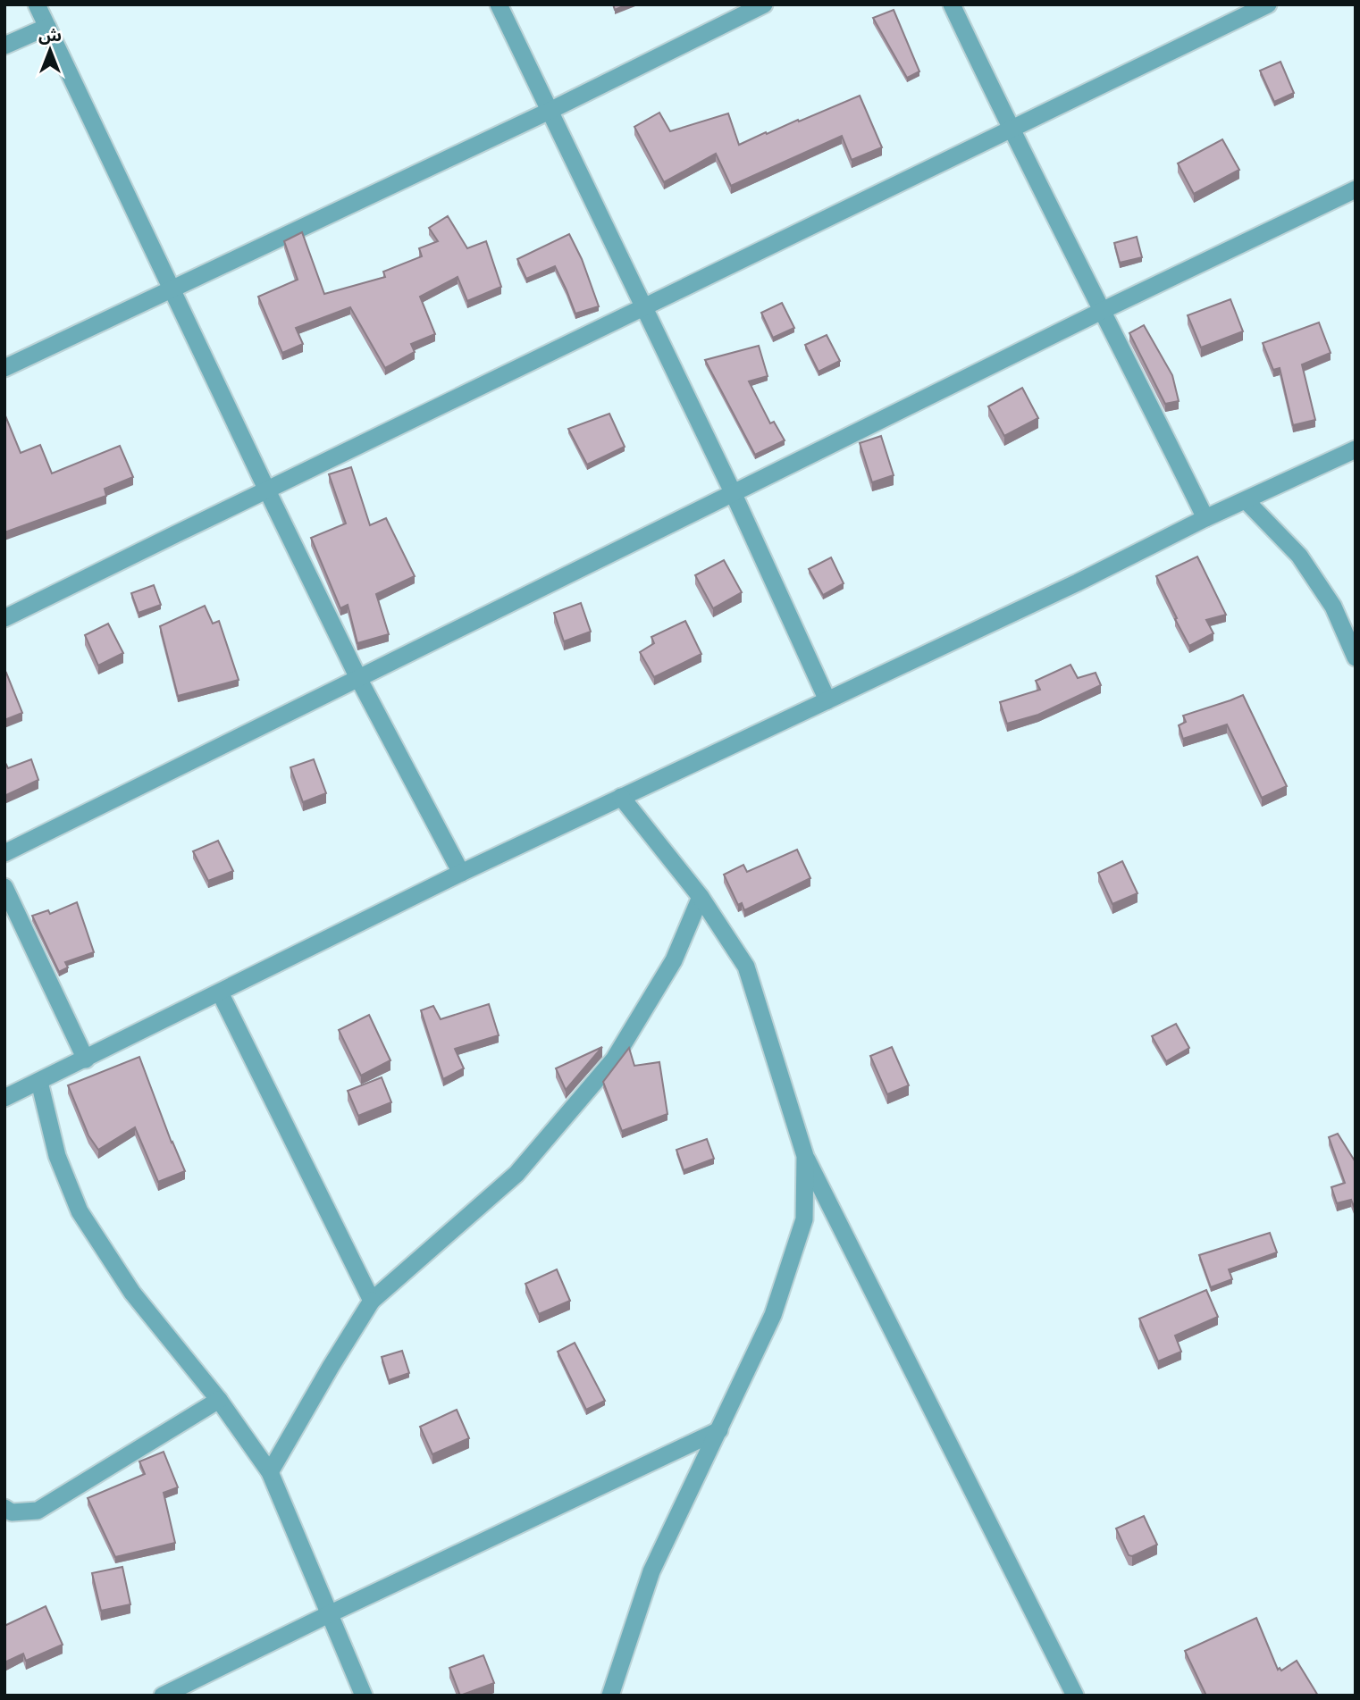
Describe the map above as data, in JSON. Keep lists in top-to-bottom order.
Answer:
{
  "north": "top"
}
